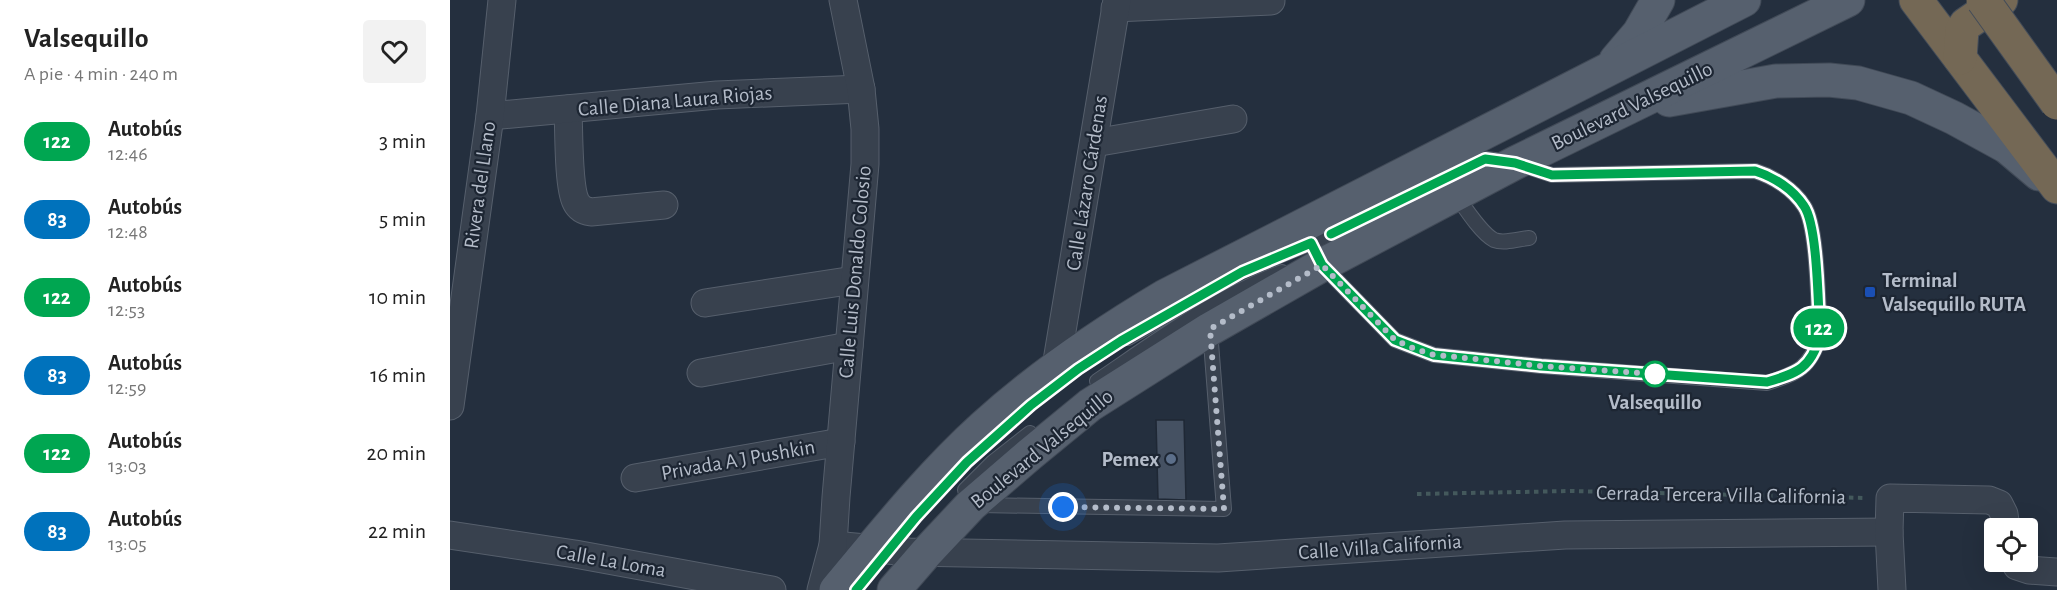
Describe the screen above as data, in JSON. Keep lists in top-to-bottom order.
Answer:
{
  "streets": {
    "main road": ["Boulevard Valsequillo"],
    "street": [
      "Calle Diana Laura Riojas",
      "Calle Lázaro Cárdenas",
      "Rivera del Llano",
      "Calle Luis Donaldo Colosio",
      "Privada A J Pushkin",
      "Calle Villa California",
      "Calle La Loma"
    ],
    "path": ["Cerrada Tercera Villa California"]
  },
  "crossings": [
    ["Calle Diana Laura Riojas", "Rivera del Llano"],
    ["Calle Diana Laura Riojas", "Calle Luis Donaldo Colosio"],
    ["Boulevard Valsequillo", "Calle Lázaro Cárdenas"],
    ["Boulevard Valsequillo", "Calle Villa California"],
    ["Calle Luis Donaldo Colosio", "Privada A J Pushkin"]
  ],
  "places": {
    "transit": ["Terminal Valsequillo RUTA"],
    "other": ["Valsequillo", "Pemex"]
  },
  "lines": ["bus line 122"],
  "page": {
    "heading": ["Valsequillo", "A pie · 4 min · 240 m"],
    "on_map": "122",
    "list": [
      {
        "mark": "122",
        "name": "Autobús",
        "note": "12:46",
        "value": "3 min"
      },
      {
        "mark": "83",
        "name": "Autobús",
        "note": "12:48",
        "value": "5 min"
      },
      {
        "mark": "122",
        "name": "Autobús",
        "note": "12:53",
        "value": "10 min"
      },
      {
        "mark": "83",
        "name": "Autobús",
        "note": "12:59",
        "value": "16 min"
      },
      {
        "mark": "122",
        "name": "Autobús",
        "note": "13:03",
        "value": "20 min"
      },
      {
        "mark": "83",
        "name": "Autobús",
        "note": "13:05",
        "value": "22 min"
      }
    ]
  }
}
